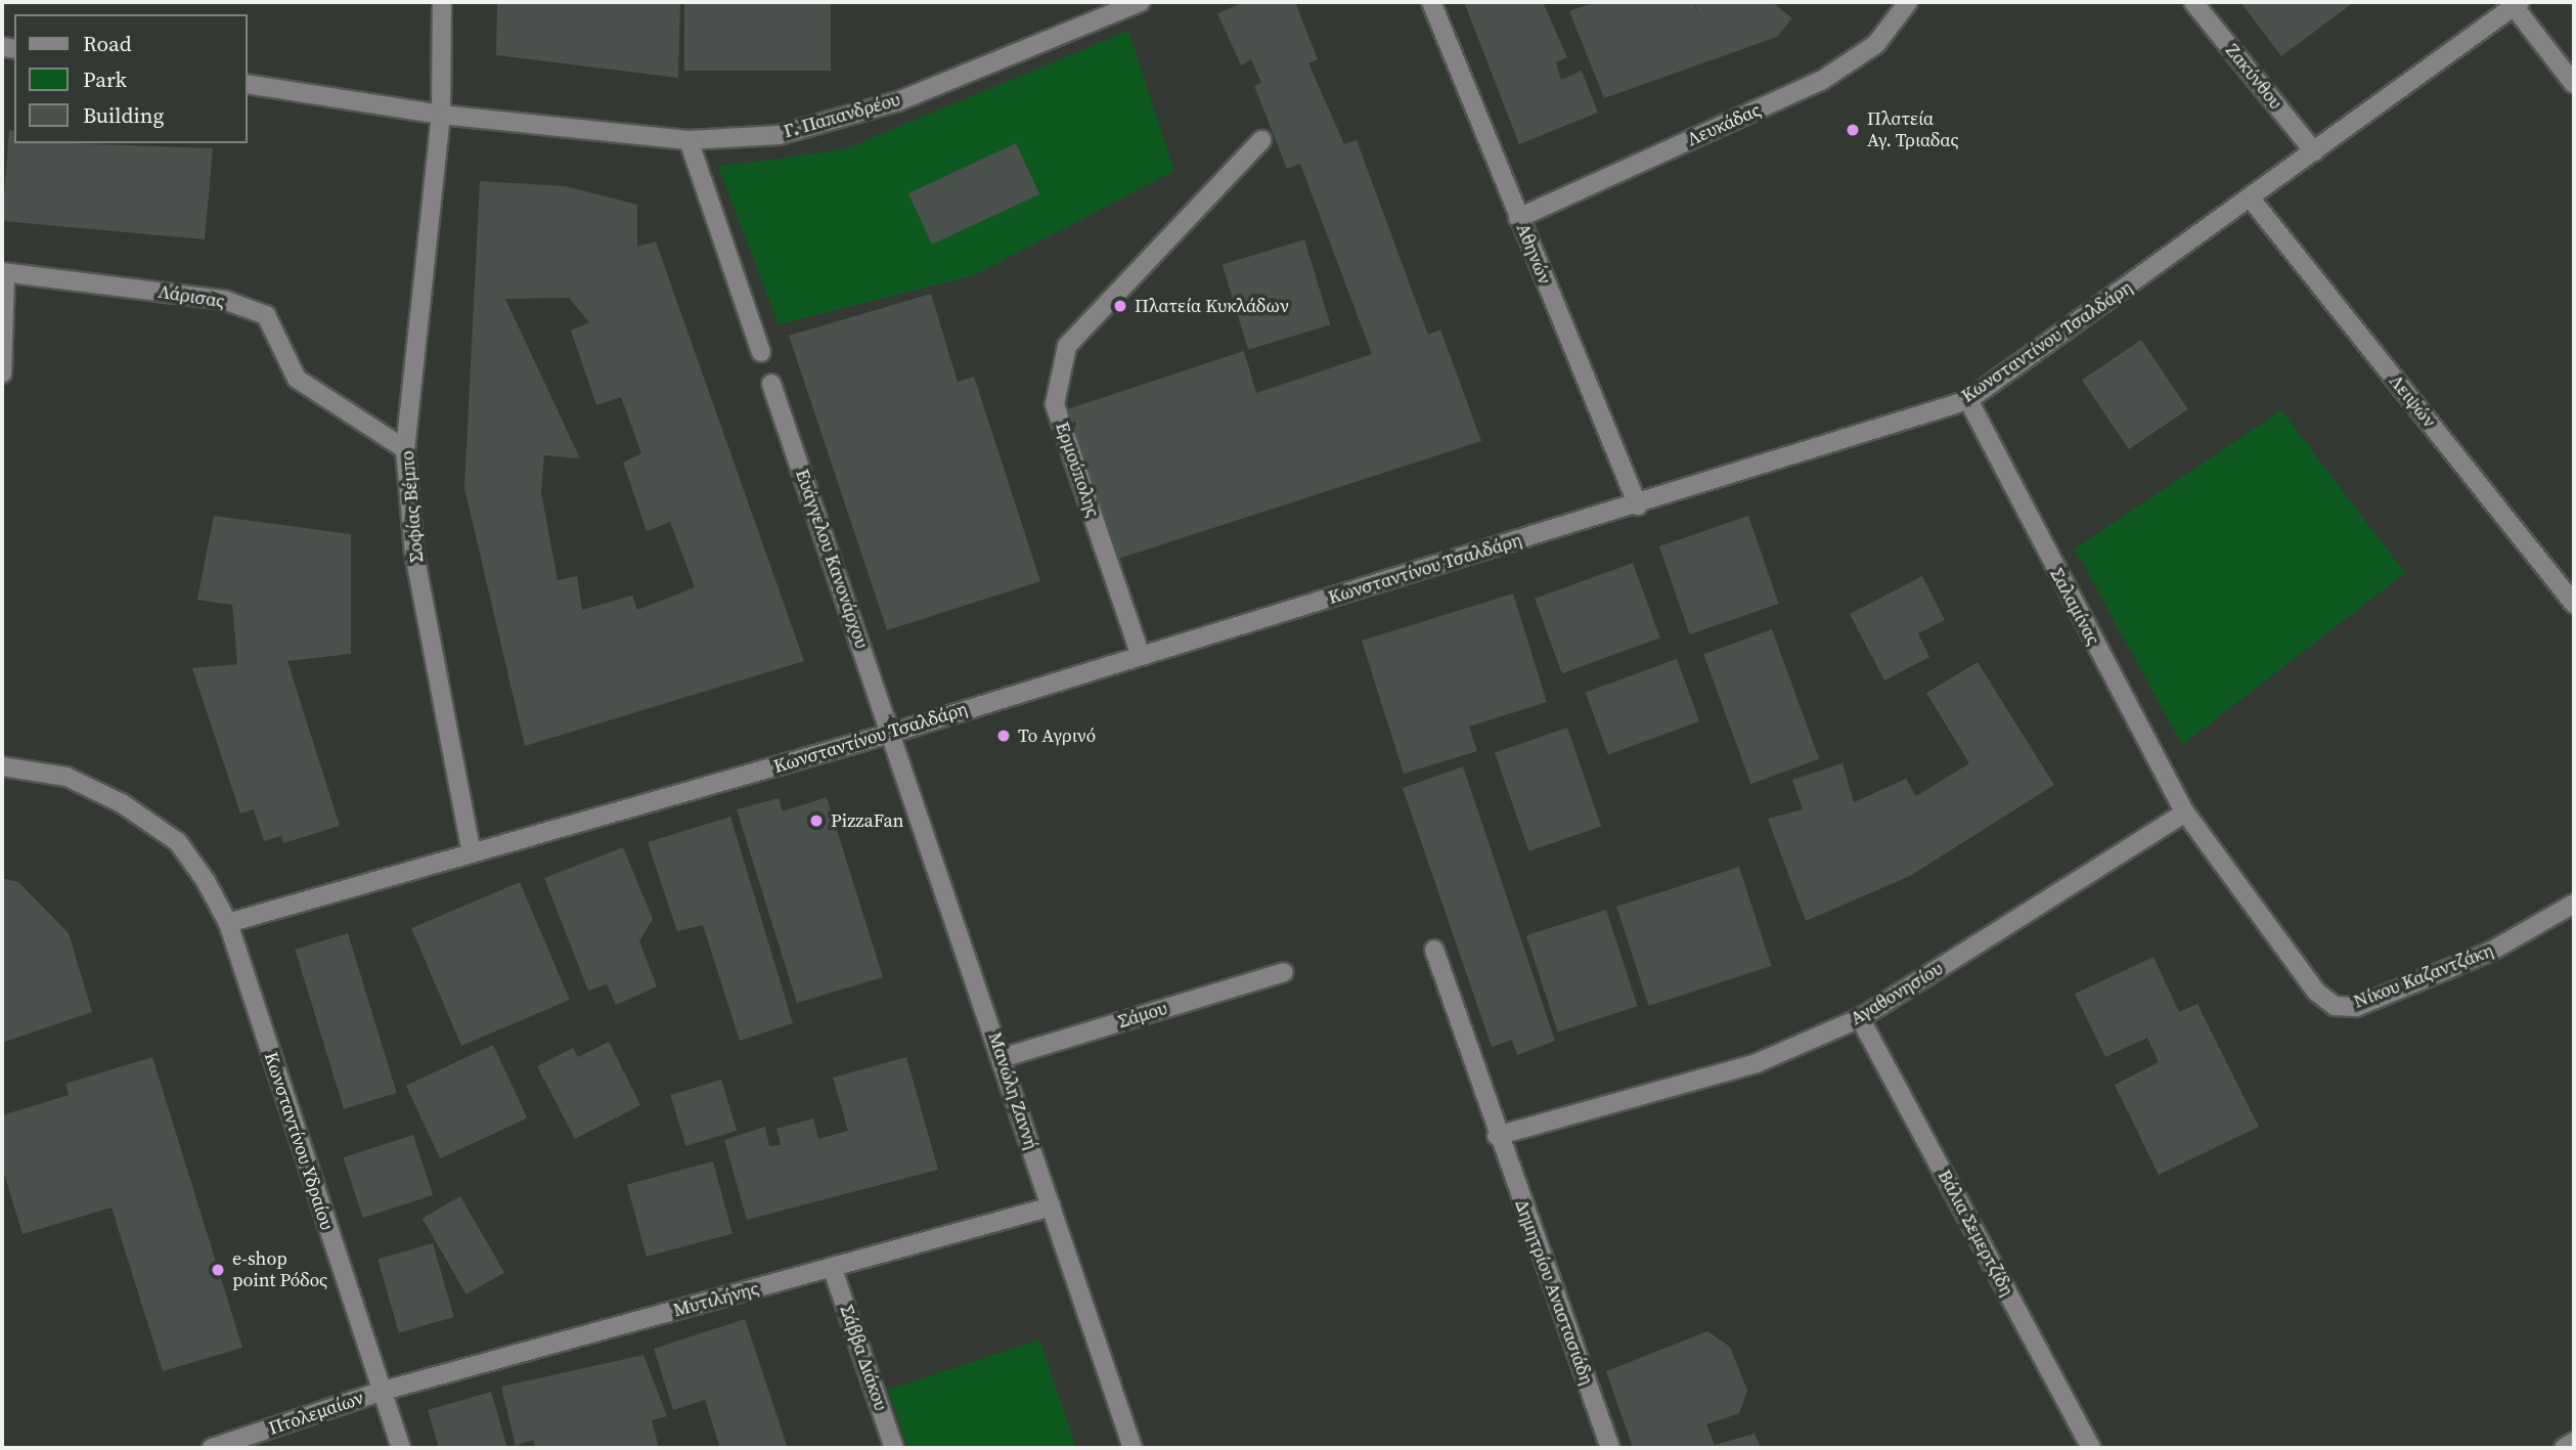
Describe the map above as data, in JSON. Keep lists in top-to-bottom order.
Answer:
{
  "streets": {
    "street": [
      "Ζακύνθου",
      "Γ. Παπανδρέου",
      "Λευκάδας",
      "Αθηνών",
      "Λάρισας",
      "Κωνσταντίνου Τσαλδάρη",
      "Λειψών",
      "Ερμούπολης",
      "Σοφίας Βέμπο",
      "Ευάγγελου Κανονάρχου",
      "Σαλαμίνας",
      "Νίκου Καζαντζάκη",
      "Αγαθονησίου",
      "Σάμου",
      "Μανώλη Ζαννή",
      "Κωνσταντίνου Υδραίου",
      "Βάλια Σεμερτζίδη",
      "Δημητρίου Αναστασιάδη",
      "Μυτιλήνης",
      "Σάββα Διάκου",
      "Πτολεμαίων"
    ]
  },
  "crossings": [
    ["Ζακύνθου", "Κωνσταντίνου Τσαλδάρη"],
    ["Γ. Παπανδρέου", "Σοφίας Βέμπο"],
    ["Λευκάδας", "Αθηνών"],
    ["Αθηνών", "Κωνσταντίνου Τσαλδάρη"],
    ["Λάρισας", "Σοφίας Βέμπο"],
    ["Κωνσταντίνου Τσαλδάρη", "Λειψών"],
    ["Κωνσταντίνου Τσαλδάρη", "Ερμούπολης"],
    ["Κωνσταντίνου Τσαλδάρη", "Σοφίας Βέμπο"],
    ["Κωνσταντίνου Τσαλδάρη", "Ευάγγελου Κανονάρχου"],
    ["Κωνσταντίνου Τσαλδάρη", "Σαλαμίνας"],
    ["Κωνσταντίνου Τσαλδάρη", "Μανώλη Ζαννή"],
    ["Κωνσταντίνου Τσαλδάρη", "Κωνσταντίνου Υδραίου"],
    ["Ευάγγελου Κανονάρχου", "Μανώλη Ζαννή"],
    ["Σαλαμίνας", "Νίκου Καζαντζάκη"],
    ["Σαλαμίνας", "Αγαθονησίου"],
    ["Νίκου Καζαντζάκη", "Αγαθονησίου"],
    ["Αγαθονησίου", "Βάλια Σεμερτζίδη"],
    ["Αγαθονησίου", "Δημητρίου Αναστασιάδη"],
    ["Σάμου", "Μανώλη Ζαννή"],
    ["Μανώλη Ζαννή", "Μυτιλήνης"],
    ["Κωνσταντίνου Υδραίου", "Μυτιλήνης"],
    ["Κωνσταντίνου Υδραίου", "Πτολεμαίων"],
    ["Μυτιλήνης", "Σάββα Διάκου"],
    ["Μυτιλήνης", "Πτολεμαίων"]
  ],
  "places": [
    "Πλατεία Αγ. Τριαδας",
    "Πλατεία Κυκλάδων",
    "Το Αγρινό",
    "PizzaFan",
    "e-shop point Ρόδος"
  ],
  "legend": ["Road", "Park", "Building"]
}
